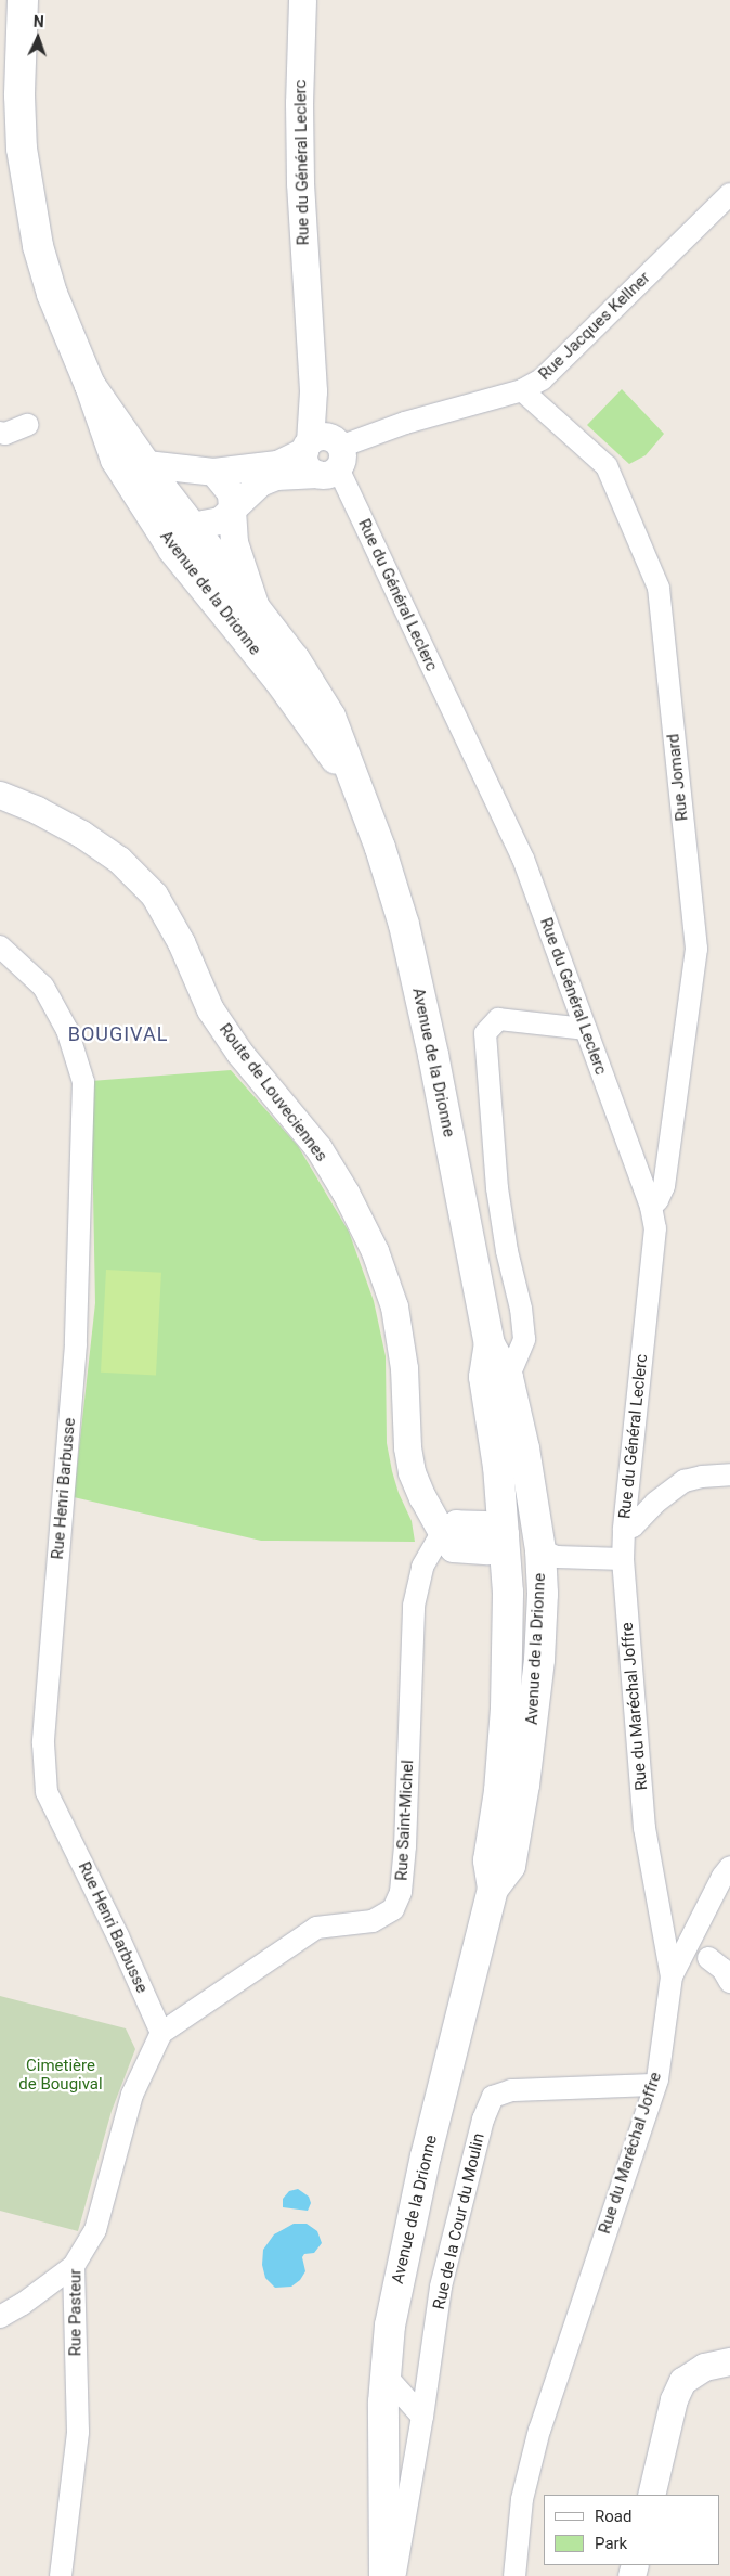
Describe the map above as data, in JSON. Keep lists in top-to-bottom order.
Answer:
{
  "streets": {
    "main road": ["Avenue de la Drionne"],
    "street": [
      "Rue du Général Leclerc",
      "Rue Jacques Kellner",
      "Rue Jomard",
      "Route de Louveciennes",
      "Rue Henri Barbusse",
      "Rue du Maréchal Joffre",
      "Rue Saint-Michel",
      "Rue de la Cour du Moulin",
      "Rue Pasteur"
    ]
  },
  "crossings": [
    ["Rue du Général Leclerc", "Rue Jacques Kellner"],
    ["Rue du Général Leclerc", "Rue Jomard"],
    ["Rue du Général Leclerc", "Rue du Maréchal Joffre"],
    ["Rue Jacques Kellner", "Rue Jomard"],
    ["Avenue de la Drionne", "Rue de la Cour du Moulin"],
    ["Route de Louveciennes", "Rue Saint-Michel"],
    ["Rue Henri Barbusse", "Rue Saint-Michel"],
    ["Rue Henri Barbusse", "Rue Pasteur"],
    ["Rue du Maréchal Joffre", "Rue de la Cour du Moulin"],
    ["Rue Saint-Michel", "Rue Pasteur"]
  ],
  "districts": ["BOUGIVAL"],
  "parks": ["Cimetière de Bougival"],
  "legend": ["Road", "Park"],
  "north": "top"
}
